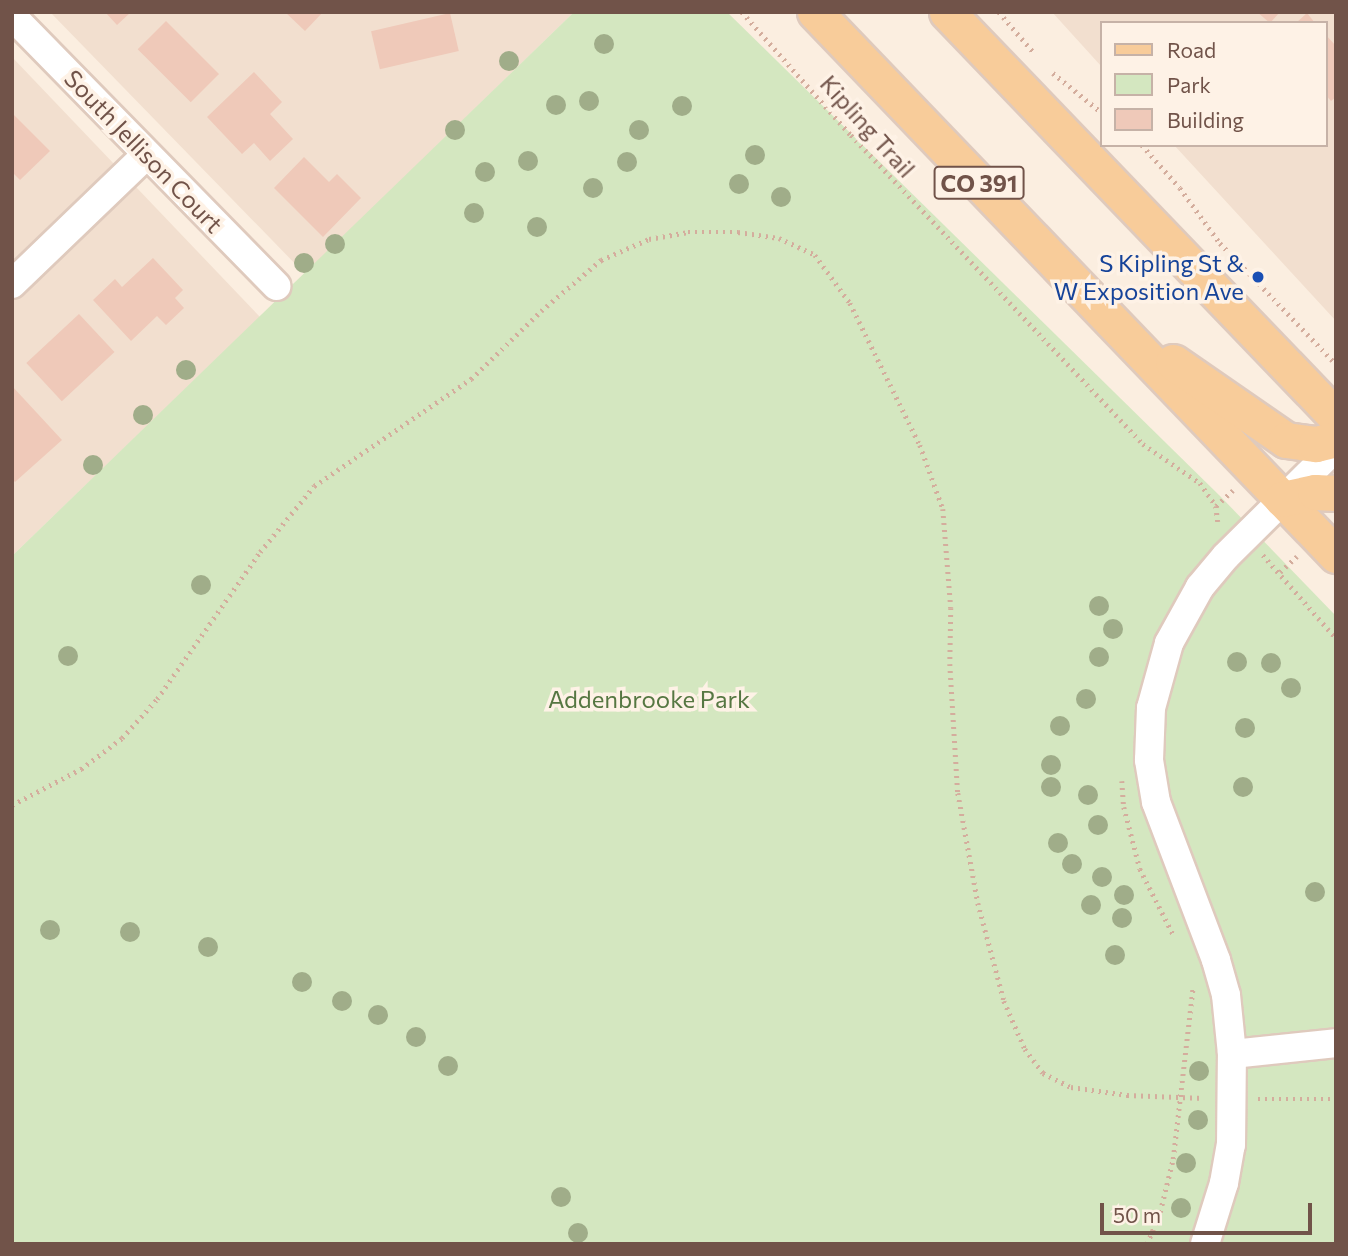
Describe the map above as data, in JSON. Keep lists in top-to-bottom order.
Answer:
{
  "streets": {
    "main road": ["CO 391"],
    "street": ["South Jellison Court"],
    "path": ["Kipling Trail"]
  },
  "parks": ["Addenbrooke Park"],
  "places": ["S Kipling St & W Exposition Ave"],
  "legend": ["Road", "Park", "Building"],
  "scale_bar": "50 m"
}
